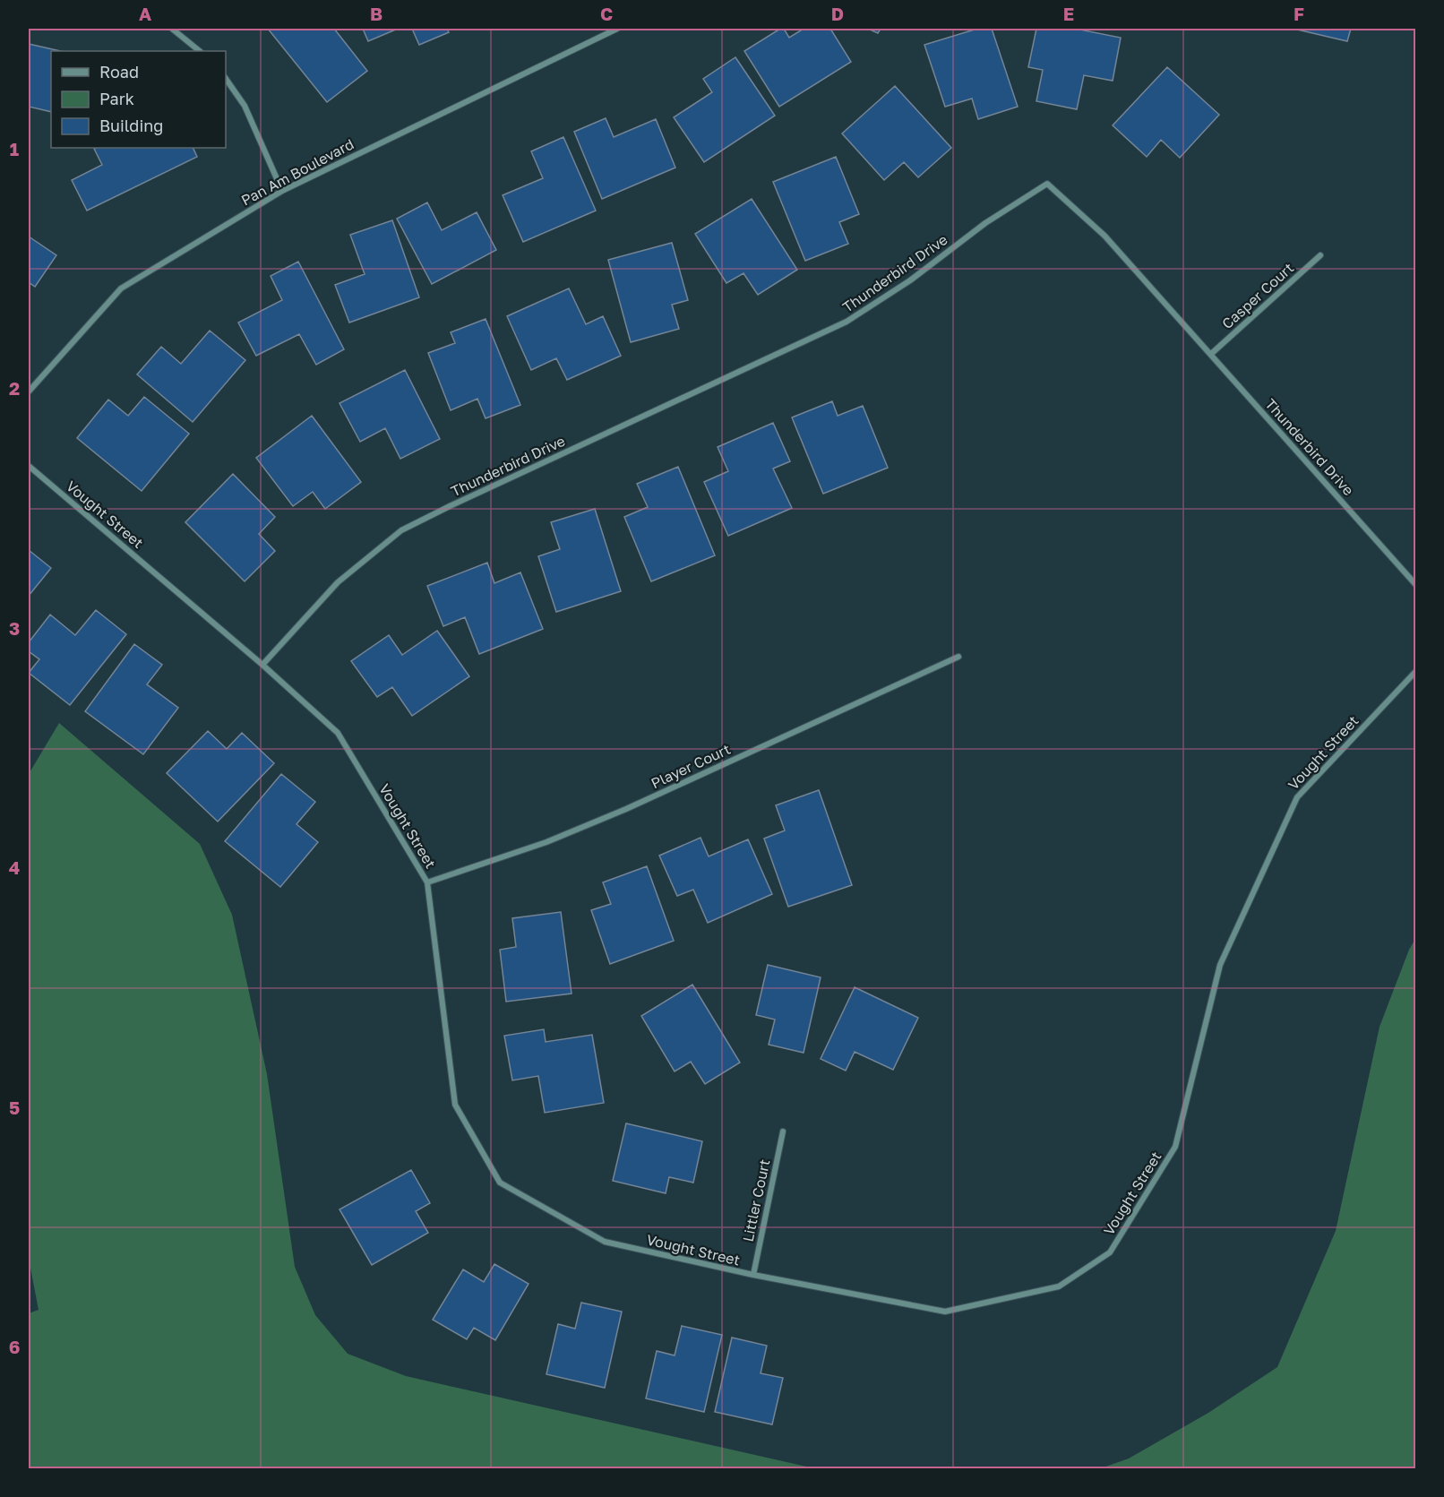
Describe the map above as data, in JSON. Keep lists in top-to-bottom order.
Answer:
{
  "streets": {
    "street": [
      "Pan Am Boulevard",
      "Thunderbird Drive",
      "Casper Court",
      "Vought Street",
      "Player Court",
      "Littler Court"
    ]
  },
  "crossings": [
    ["Thunderbird Drive", "Casper Court"],
    ["Thunderbird Drive", "Vought Street"],
    ["Vought Street", "Player Court"],
    ["Vought Street", "Littler Court"]
  ],
  "legend": ["Road", "Park", "Building"],
  "grid": {
    "columns": [
      "A",
      "B",
      "C",
      "D",
      "E",
      "F"
    ],
    "rows": [
      "1",
      "2",
      "3",
      "4",
      "5",
      "6"
    ]
  }
}
